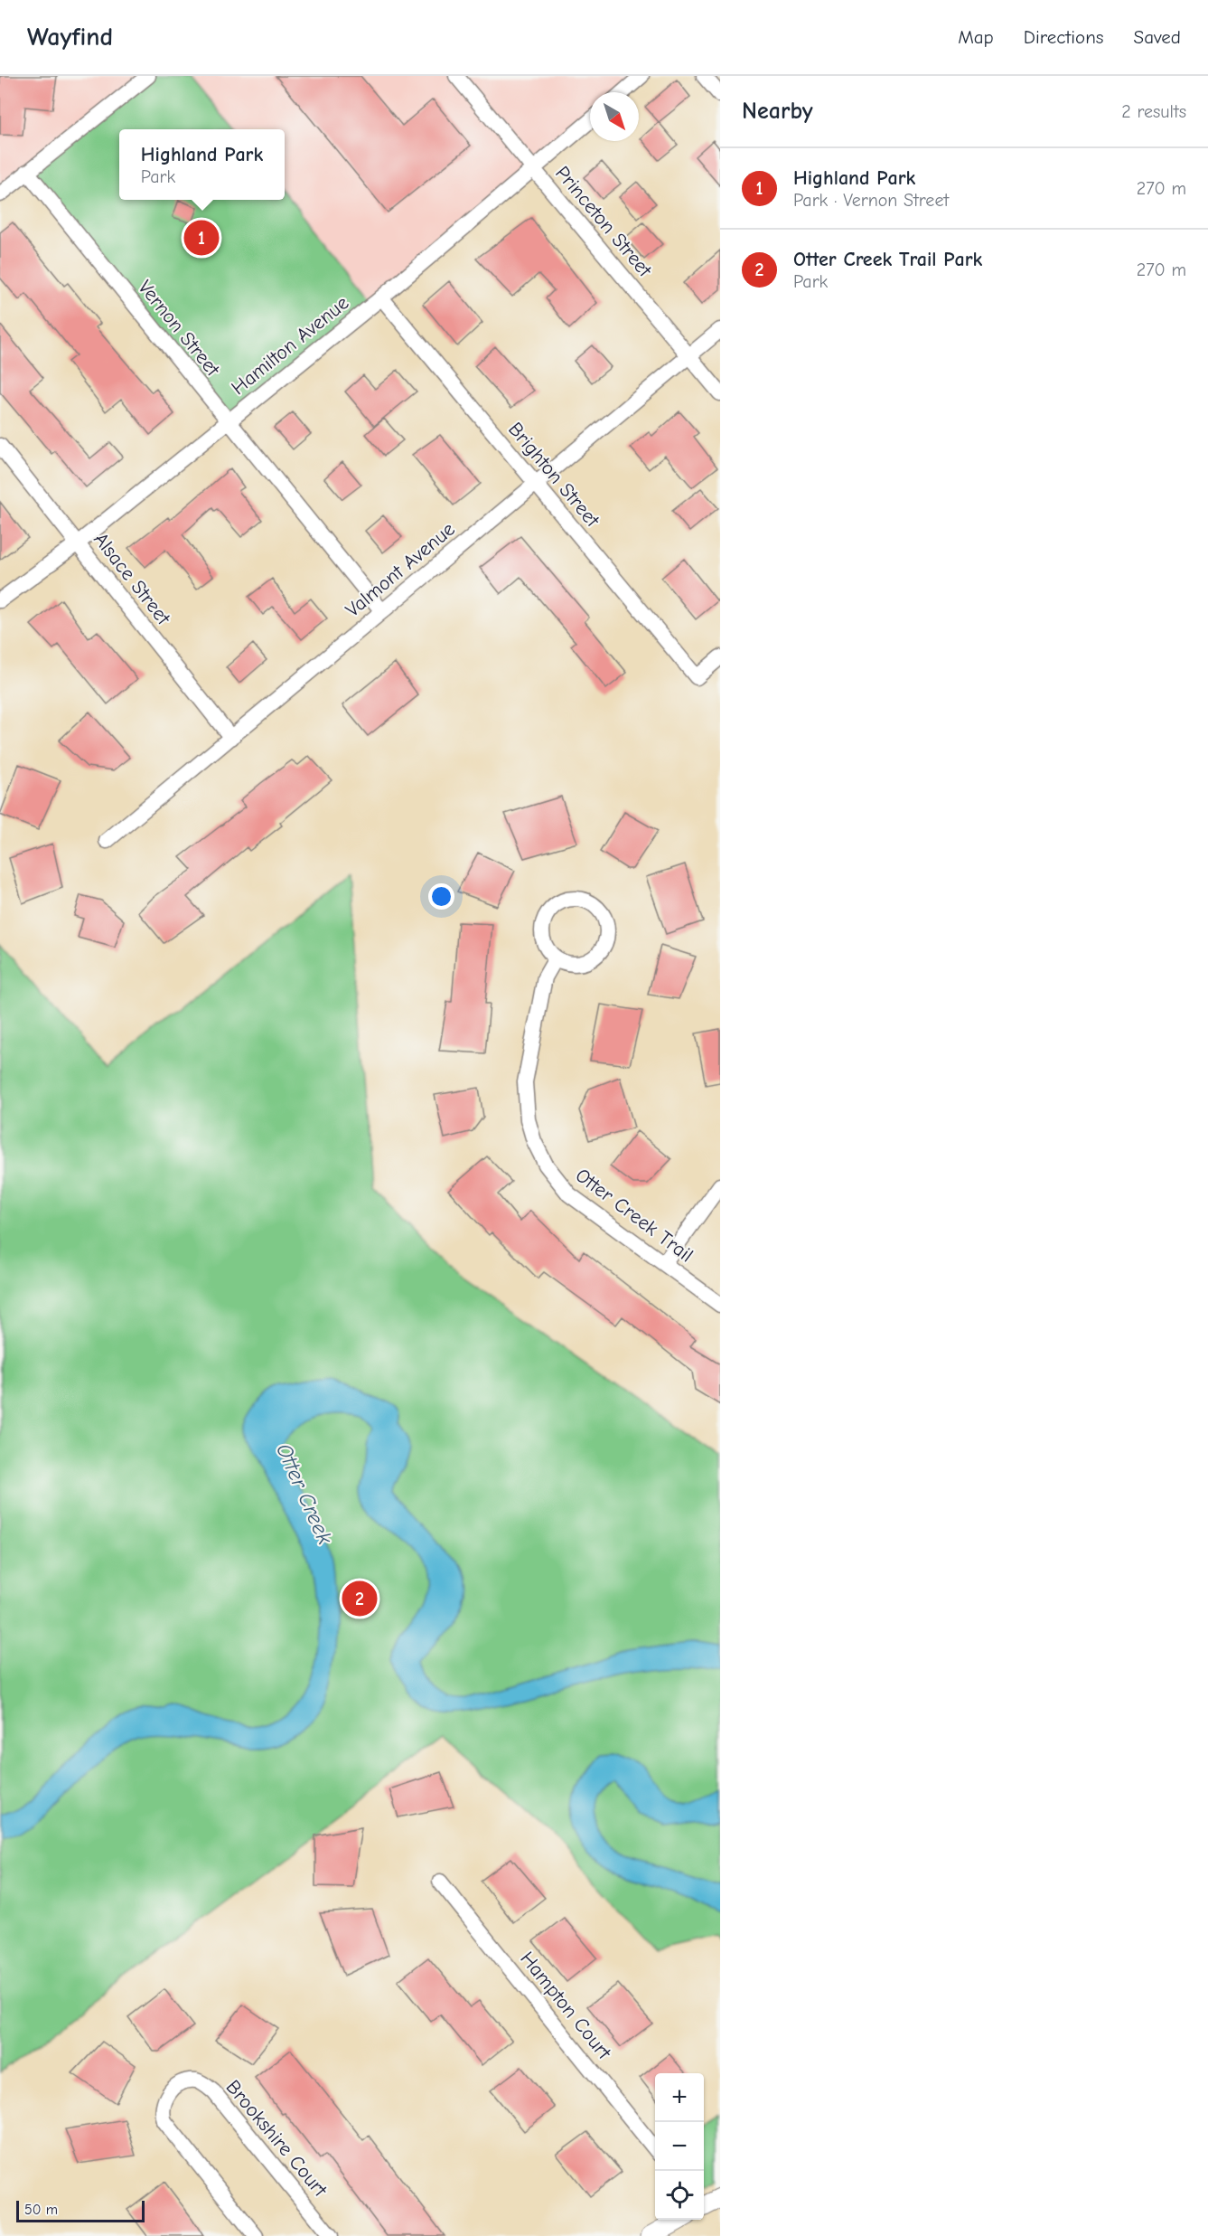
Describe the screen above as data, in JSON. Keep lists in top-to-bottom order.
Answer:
{
  "streets": {
    "street": [
      "Princeton Street",
      "Vernon Street",
      "Hamilton Avenue",
      "Brighton Street",
      "Valmont Avenue",
      "Alsace Street",
      "Otter Creek Trail",
      "Hampton Court",
      "Brookshire Court"
    ]
  },
  "crossings": [
    ["Princeton Street", "Hamilton Avenue"],
    ["Princeton Street", "Valmont Avenue"],
    ["Vernon Street", "Hamilton Avenue"],
    ["Vernon Street", "Valmont Avenue"],
    ["Hamilton Avenue", "Brighton Street"],
    ["Hamilton Avenue", "Alsace Street"],
    ["Brighton Street", "Valmont Avenue"],
    ["Valmont Avenue", "Alsace Street"]
  ],
  "water": ["Otter Creek"],
  "scale_bar": "50 m",
  "north": "bottom right",
  "page": {
    "header": "Wayfind",
    "nav": ["Map", "Directions", "Saved"],
    "heading": ["Nearby", "2 results"],
    "popup": ["Highland Park", "Park"],
    "list": [
      {
        "mark": "1",
        "name": "Highland Park",
        "note": "Park · Vernon Street",
        "value": "270 m"
      },
      {
        "mark": "2",
        "name": "Otter Creek Trail Park",
        "note": "Park",
        "value": "270 m"
      }
    ],
    "pins": ["1", "2"],
    "map_buttons": ["+", "−"],
    "scale": "50 m"
  }
}
